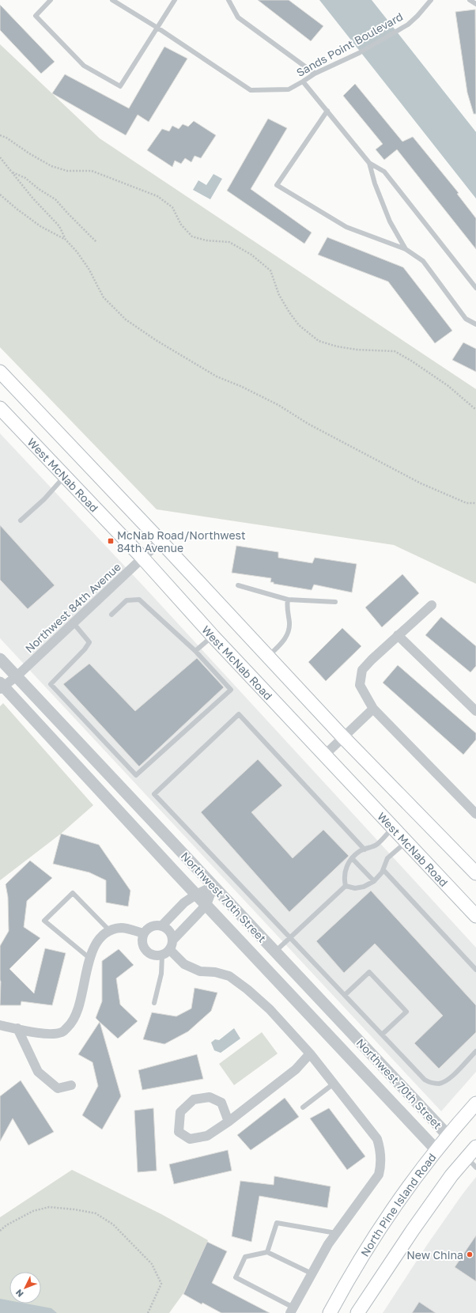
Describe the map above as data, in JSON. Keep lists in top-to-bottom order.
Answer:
{
  "streets": {
    "main road": ["West McNab Road", "North Pine Island Road"],
    "street": ["Northwest 84th Avenue", "Northwest 70th Street"],
    "lane": ["Sands Point Boulevard"]
  },
  "crossings": [
    ["West McNab Road", "Northwest 84th Avenue"],
    ["Northwest 84th Avenue", "Northwest 70th Street"],
    ["Northwest 70th Street", "North Pine Island Road"]
  ],
  "places": {
    "transit": ["McNab Road/Northwest 84th Avenue"],
    "other": ["New China"]
  },
  "north": "bottom left"
}
